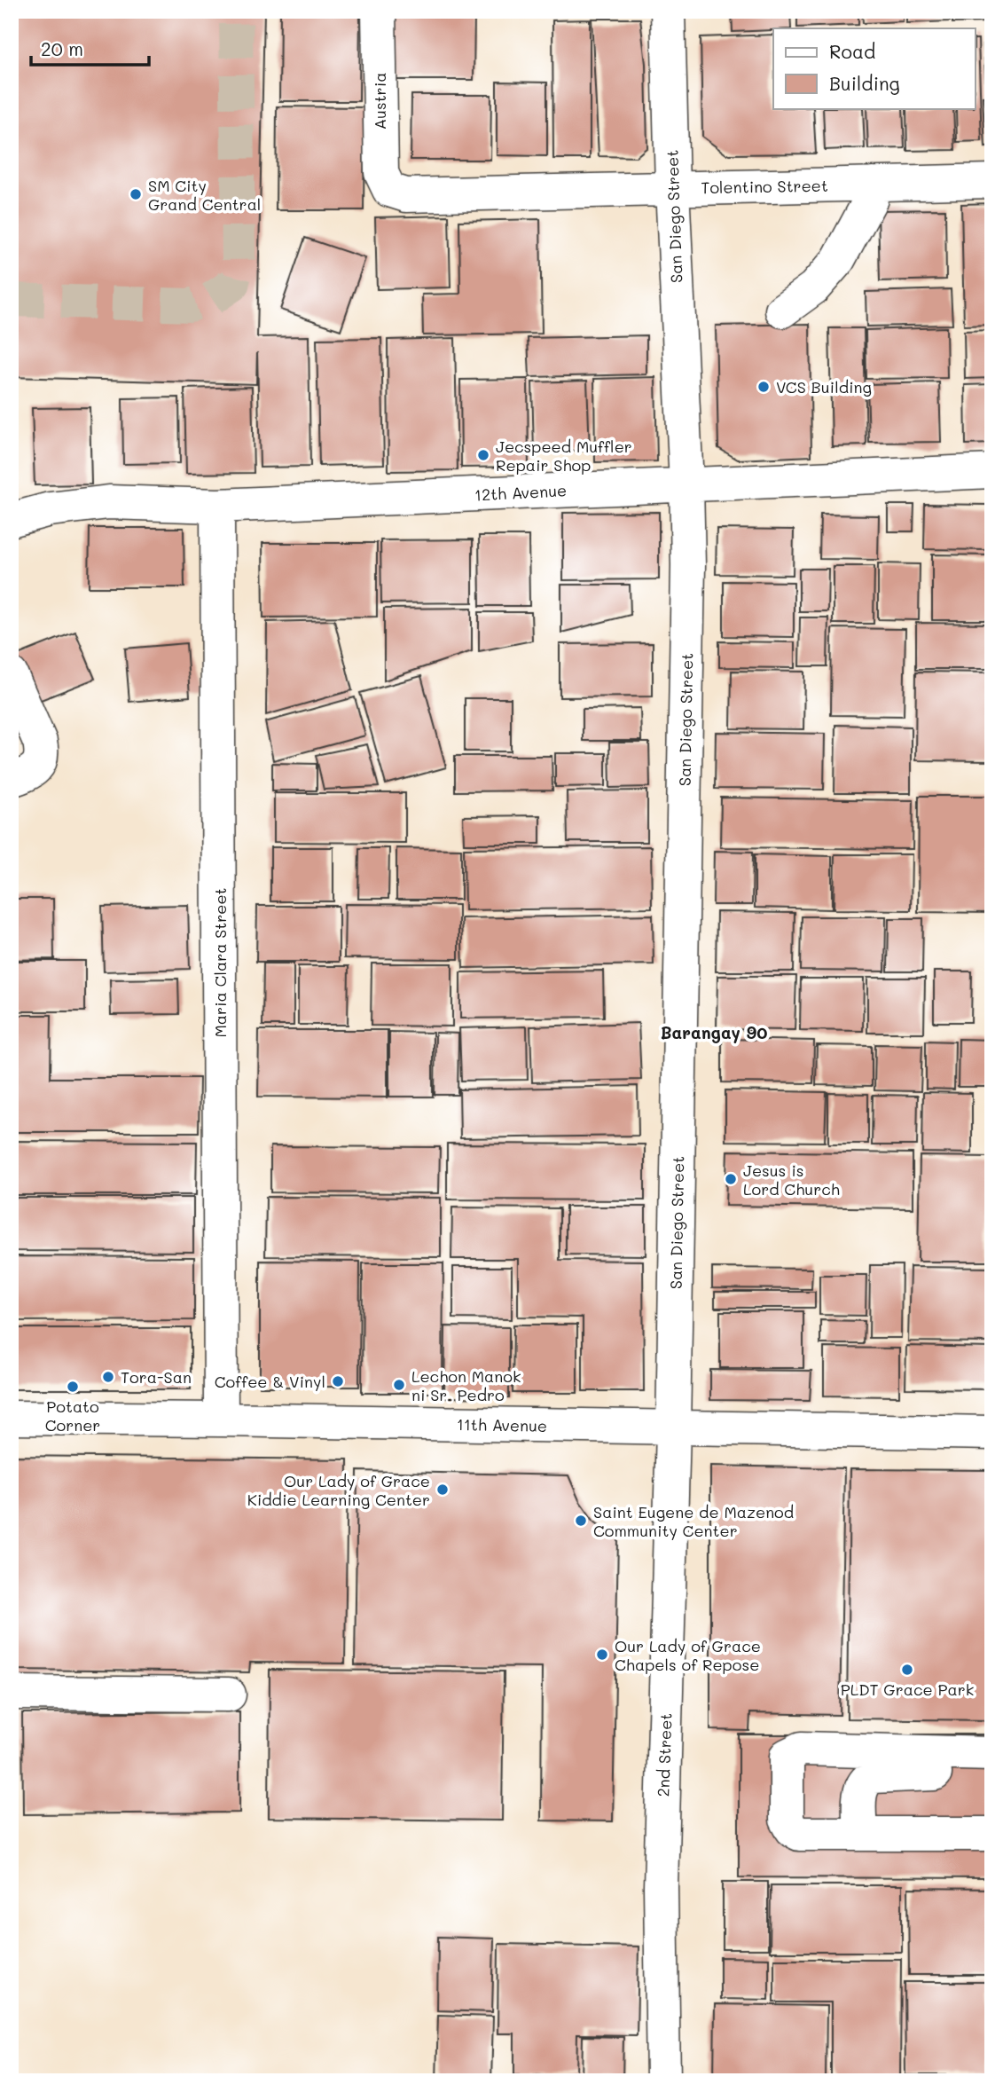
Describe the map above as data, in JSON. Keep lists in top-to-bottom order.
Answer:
{
  "streets": {
    "street": [
      "Austria",
      "Tolentino Street",
      "San Diego Street",
      "12th Avenue",
      "Maria Clara Street",
      "11th Avenue",
      "2nd Street"
    ]
  },
  "crossings": [
    ["Austria", "Tolentino Street"],
    ["Tolentino Street", "San Diego Street"],
    ["San Diego Street", "12th Avenue"],
    ["San Diego Street", "11th Avenue"],
    ["San Diego Street", "2nd Street"],
    ["12th Avenue", "Maria Clara Street"],
    ["Maria Clara Street", "11th Avenue"],
    ["11th Avenue", "2nd Street"]
  ],
  "districts": ["Barangay 90"],
  "places": [
    "SM City Grand Central",
    "VCS Building",
    "Jecspeed Muffler Repair Shop",
    "Jesus is Lord Church",
    "Tora-San",
    "Coffee & Vinyl",
    "Lechon Manok ni Sr. Pedro",
    "Potato Corner",
    "Our Lady of Grace Kiddie Learning Center",
    "Saint Eugene de Mazenod Community Center",
    "Our Lady of Grace Chapels of Repose",
    "PLDT Grace Park"
  ],
  "legend": ["Road", "Building"],
  "scale_bar": "20 m"
}
